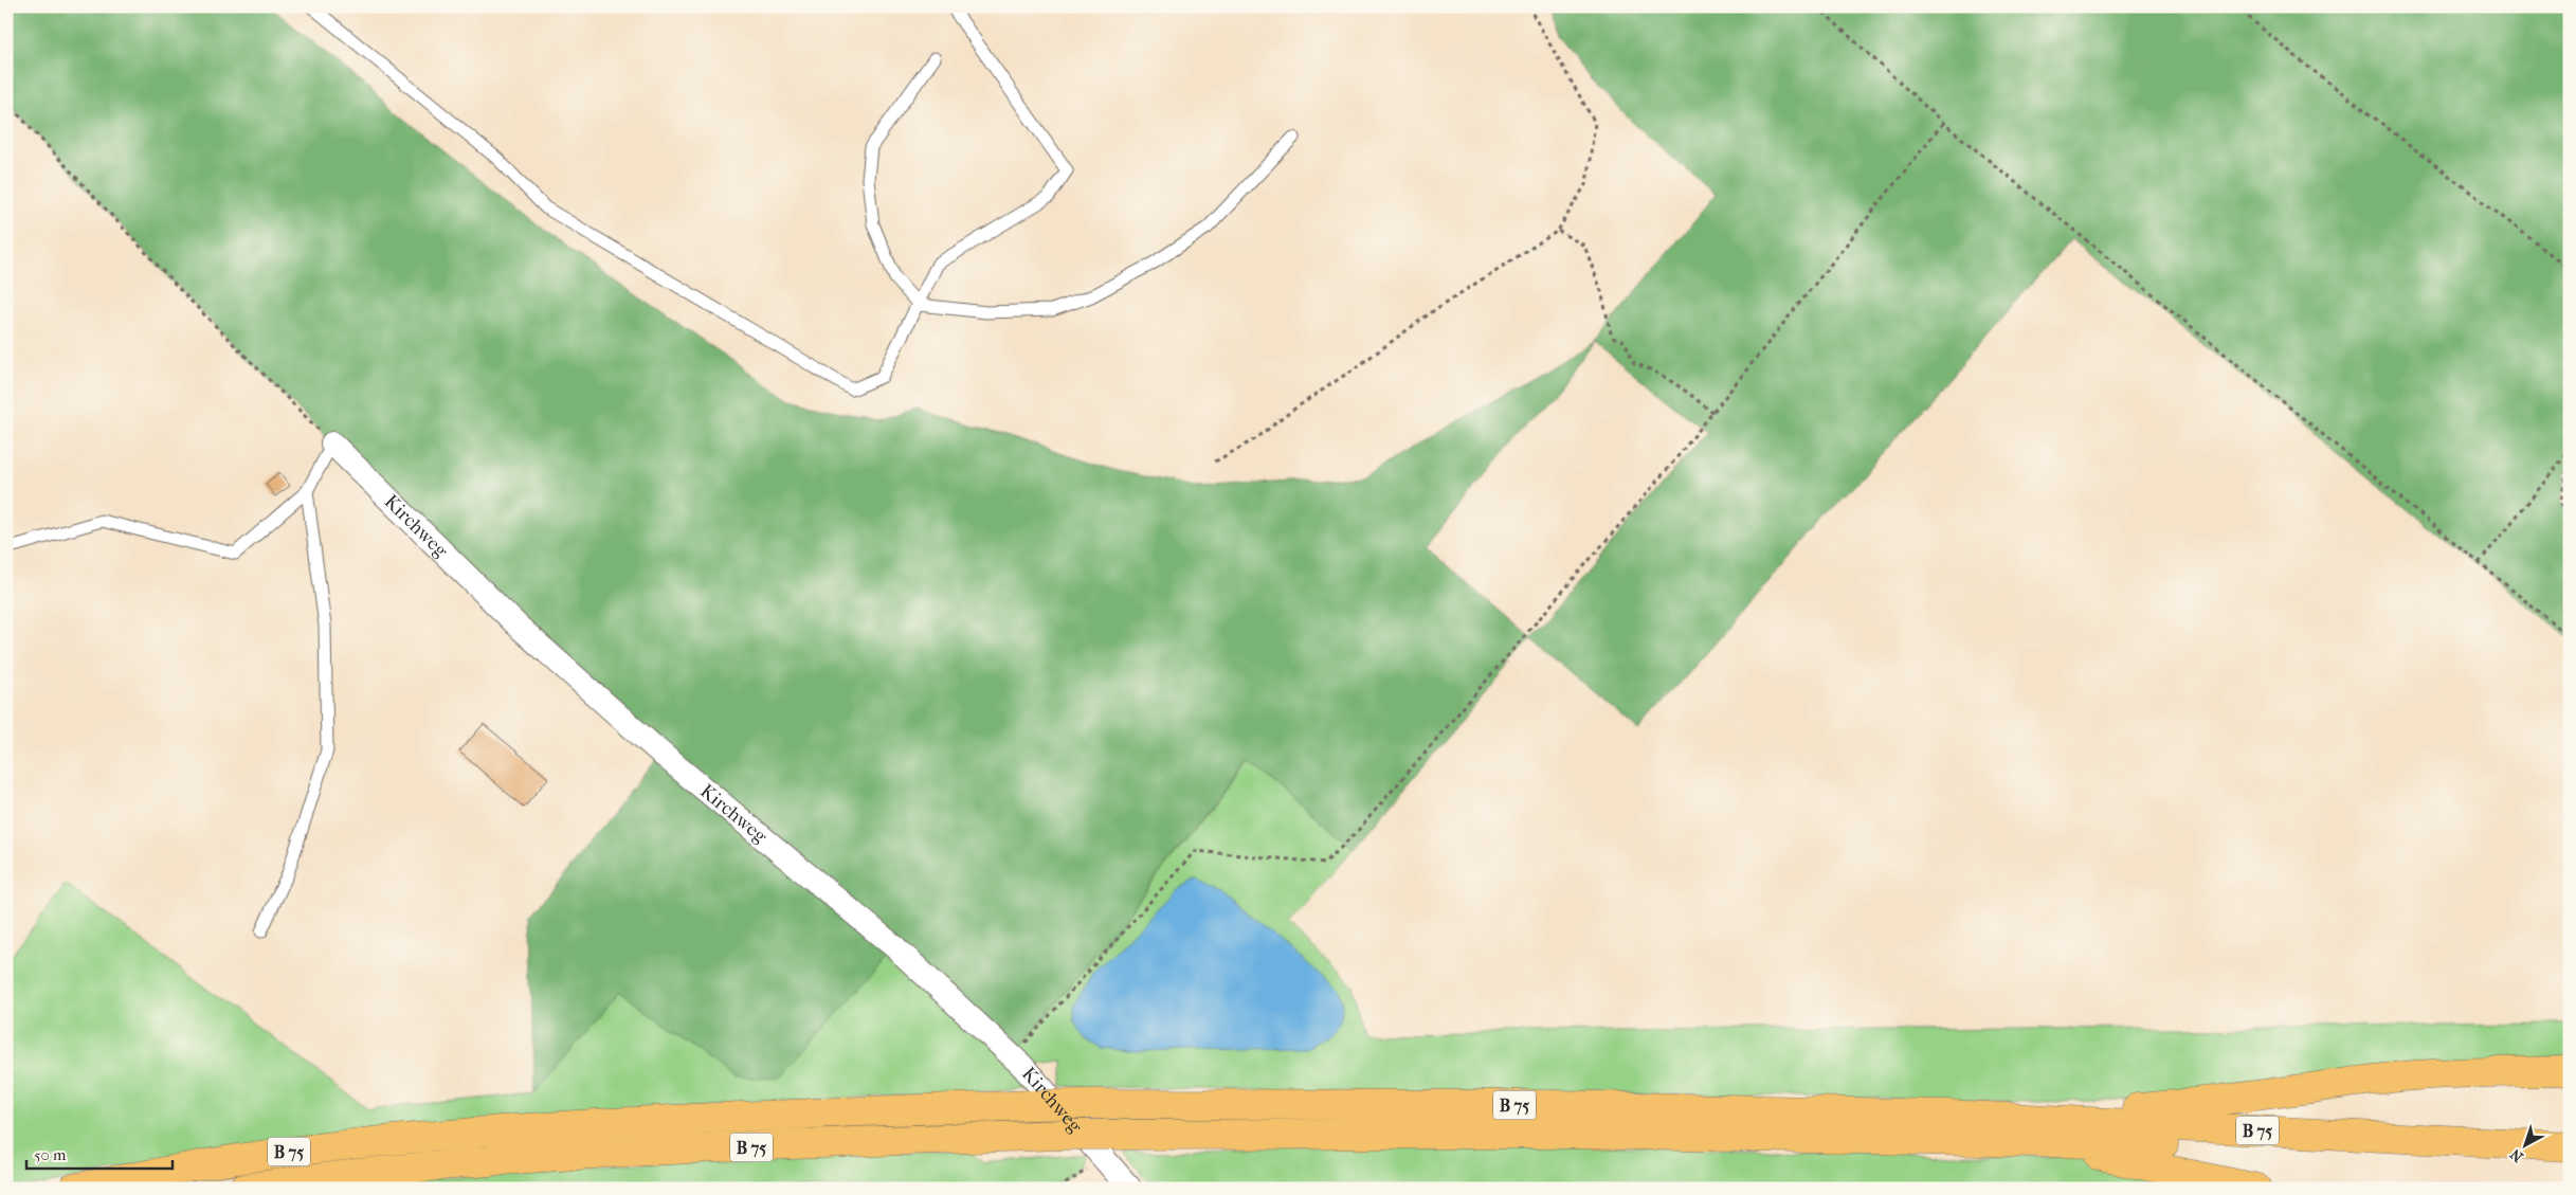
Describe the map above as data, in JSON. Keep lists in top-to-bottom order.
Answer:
{
  "streets": {
    "highway": ["B 75"],
    "street": ["Kirchweg"]
  },
  "crossings": [
    ["Kirchweg", "B 75"]
  ],
  "scale_bar": "50 m",
  "north": "bottom left"
}
